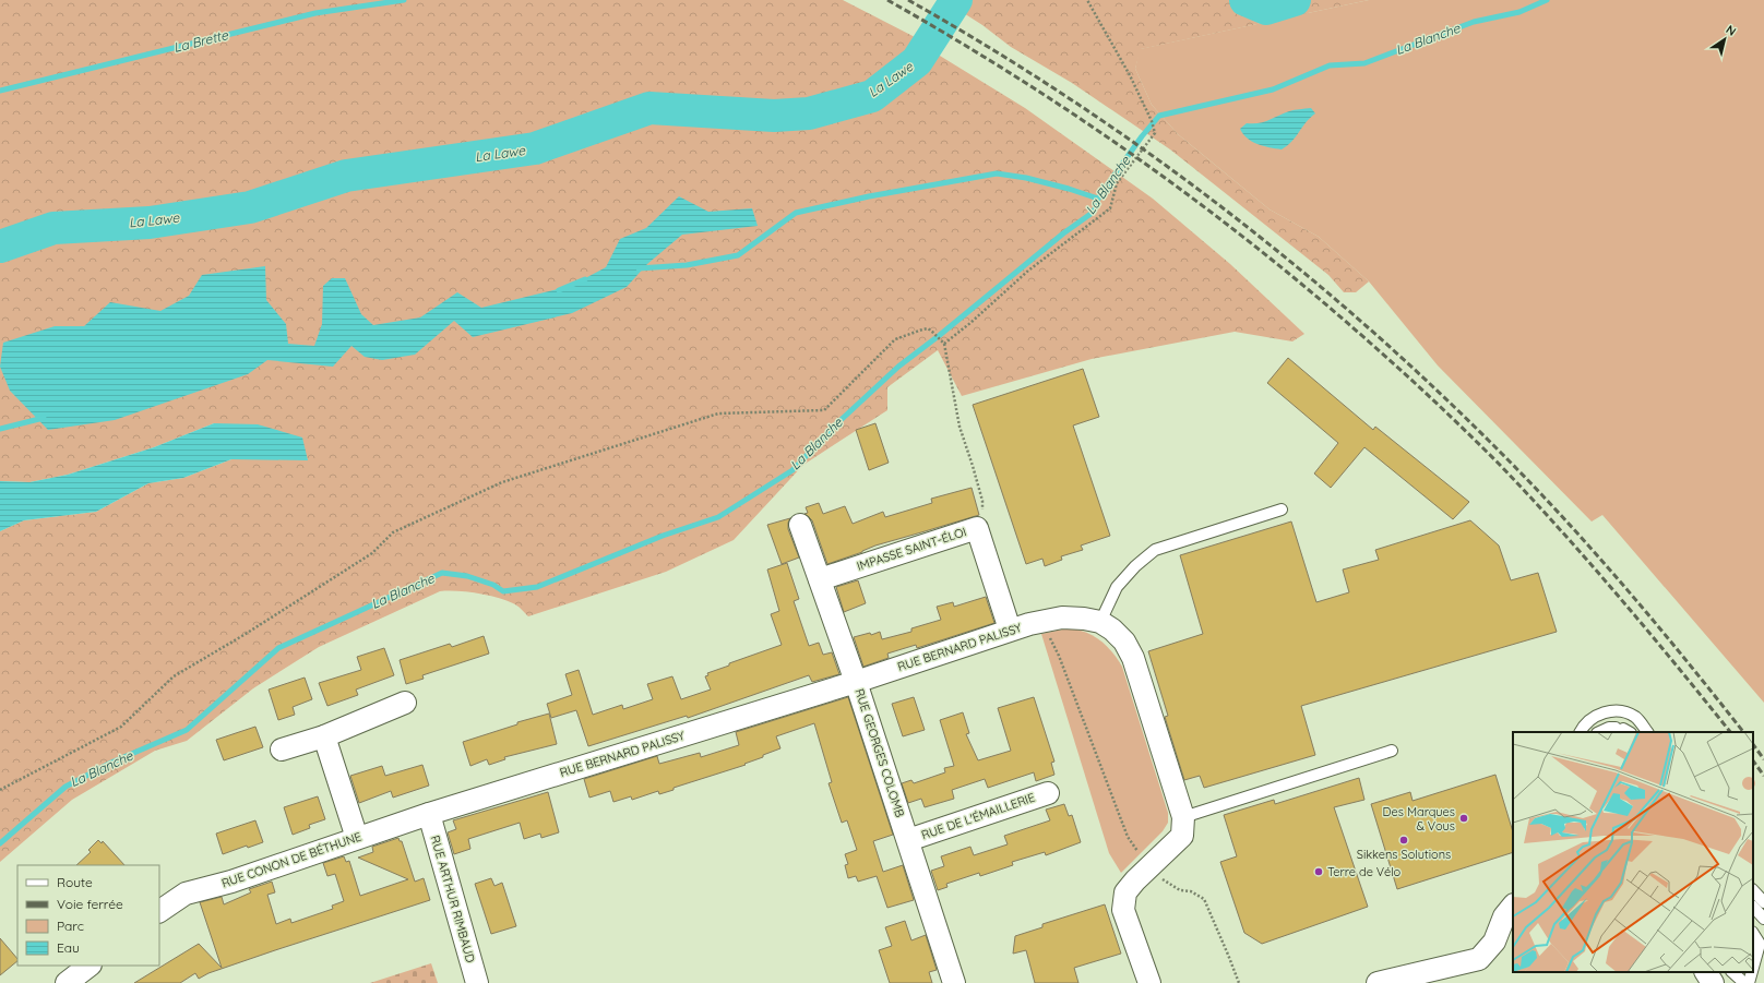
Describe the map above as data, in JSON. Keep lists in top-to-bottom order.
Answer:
{
  "streets": {
    "street": [
      "IMPASSE SAINT-ÉLOI",
      "RUE BERNARD PALISSY",
      "RUE GEORGES COLOMB",
      "RUE DE L'ÉMAILLERIE",
      "RUE CONON DE BÉTHUNE",
      "RUE ARTHUR RIMBAUD"
    ]
  },
  "crossings": [
    ["IMPASSE SAINT-ÉLOI", "RUE BERNARD PALISSY"],
    ["IMPASSE SAINT-ÉLOI", "RUE GEORGES COLOMB"],
    ["RUE BERNARD PALISSY", "RUE GEORGES COLOMB"],
    ["RUE BERNARD PALISSY", "RUE CONON DE BÉTHUNE"],
    ["RUE BERNARD PALISSY", "RUE ARTHUR RIMBAUD"],
    ["RUE GEORGES COLOMB", "RUE DE L'ÉMAILLERIE"],
    ["RUE CONON DE BÉTHUNE", "RUE ARTHUR RIMBAUD"]
  ],
  "water": ["La Blanche", "La Brette", "La Lawe"],
  "places": ["Des Marques & Vous", "Sikkens Solutions", "Terre de Vélo"],
  "legend": [
    "Route",
    "Voie ferrée",
    "Parc",
    "Eau"
  ],
  "north": "top right"
}
